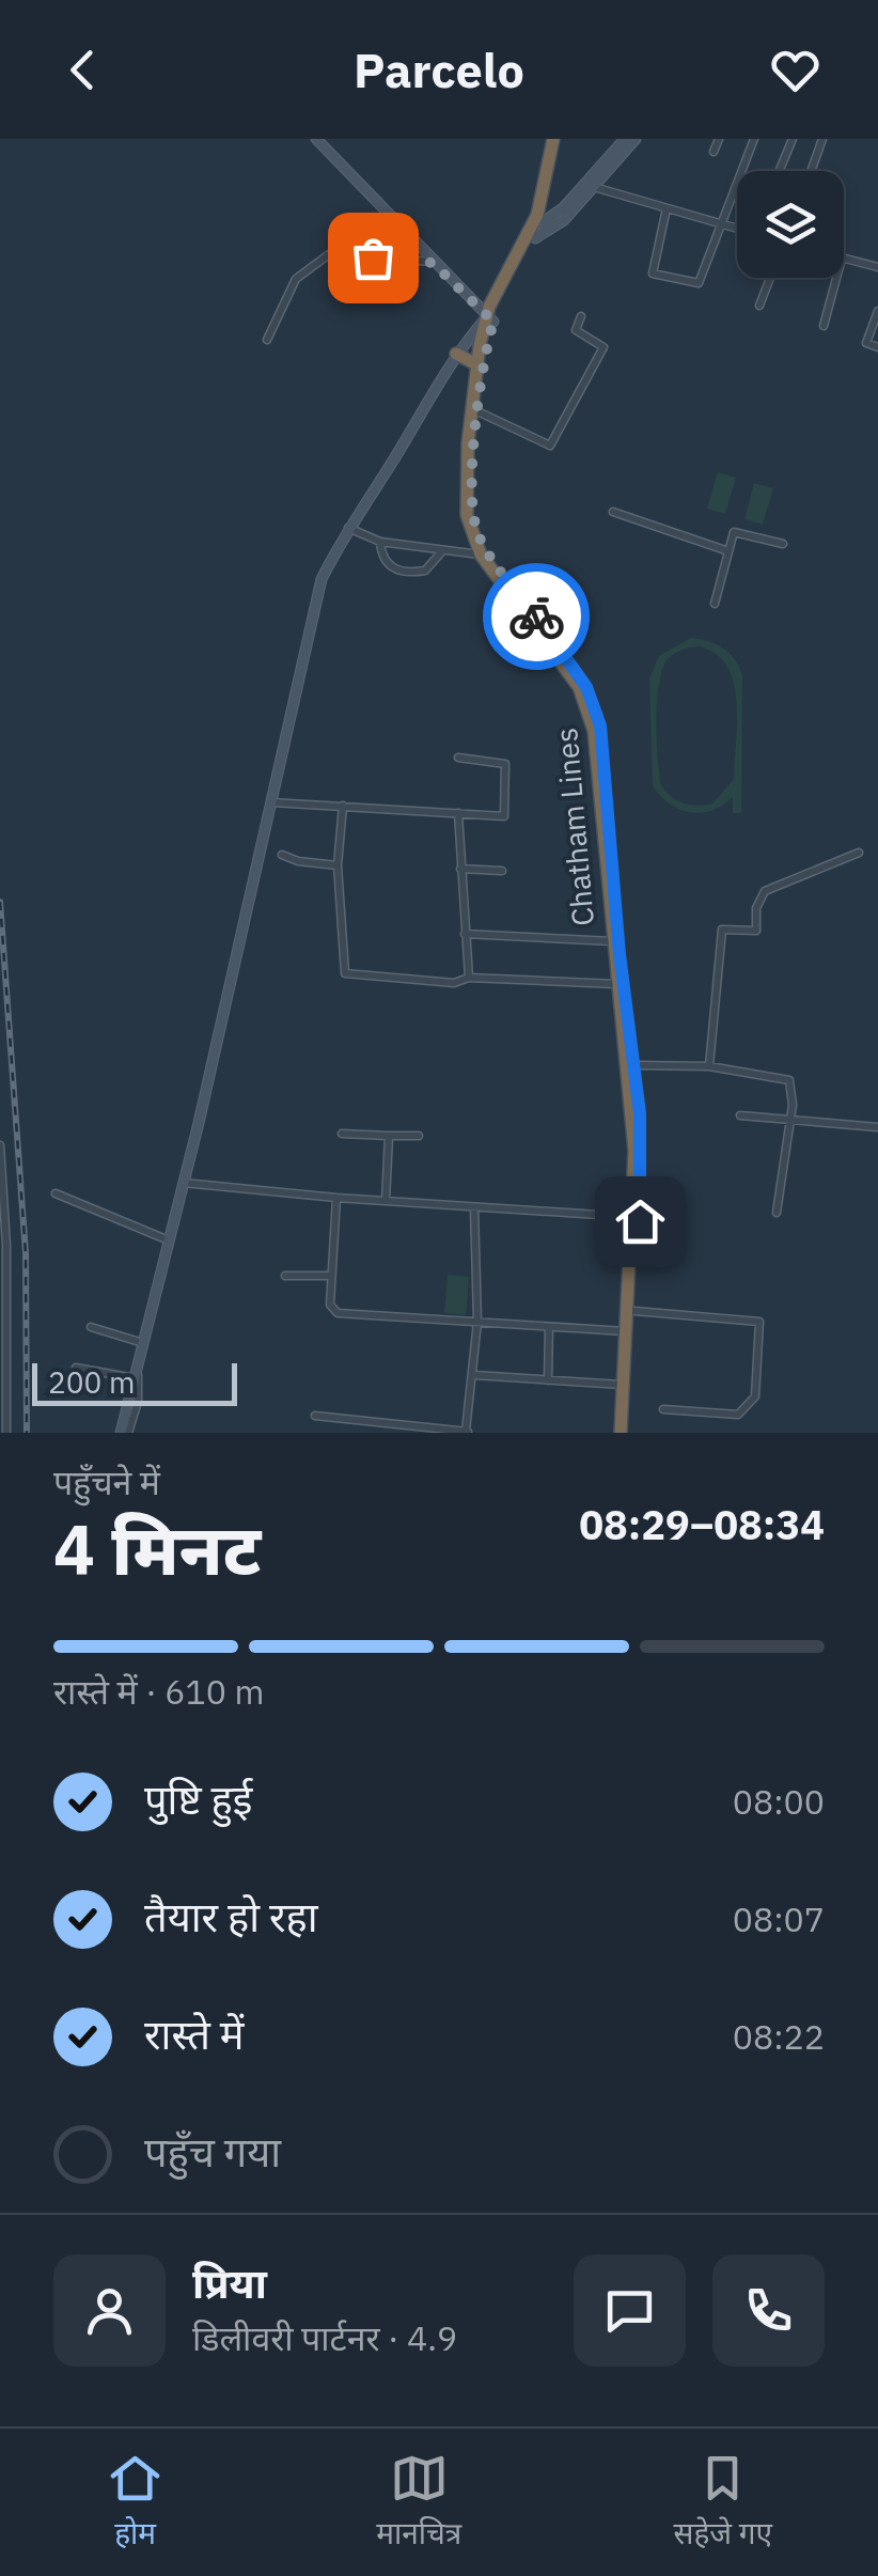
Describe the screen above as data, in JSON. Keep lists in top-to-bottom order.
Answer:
{
  "streets": {
    "highway": ["Chatham Lines"]
  },
  "scale_bar": "200 m",
  "page": {
    "header": "Parcelo",
    "scale": "200 m",
    "heading": ["4 मिनट", "पहुँचने में", "08:29–08:34"],
    "panel": ["प्रिया", "डिलीवरी पार्टनर · 4.9"],
    "bar": "रास्ते में · 610 m",
    "list": [
      ["पुष्टि हुई", "08:00"],
      ["तैयार हो रहा", "08:07"],
      ["रास्ते में", "08:22"],
      "पहुँच गया"
    ],
    "tabs": ["होम", "मानचित्र", "सहेजे गए"]
  }
}
